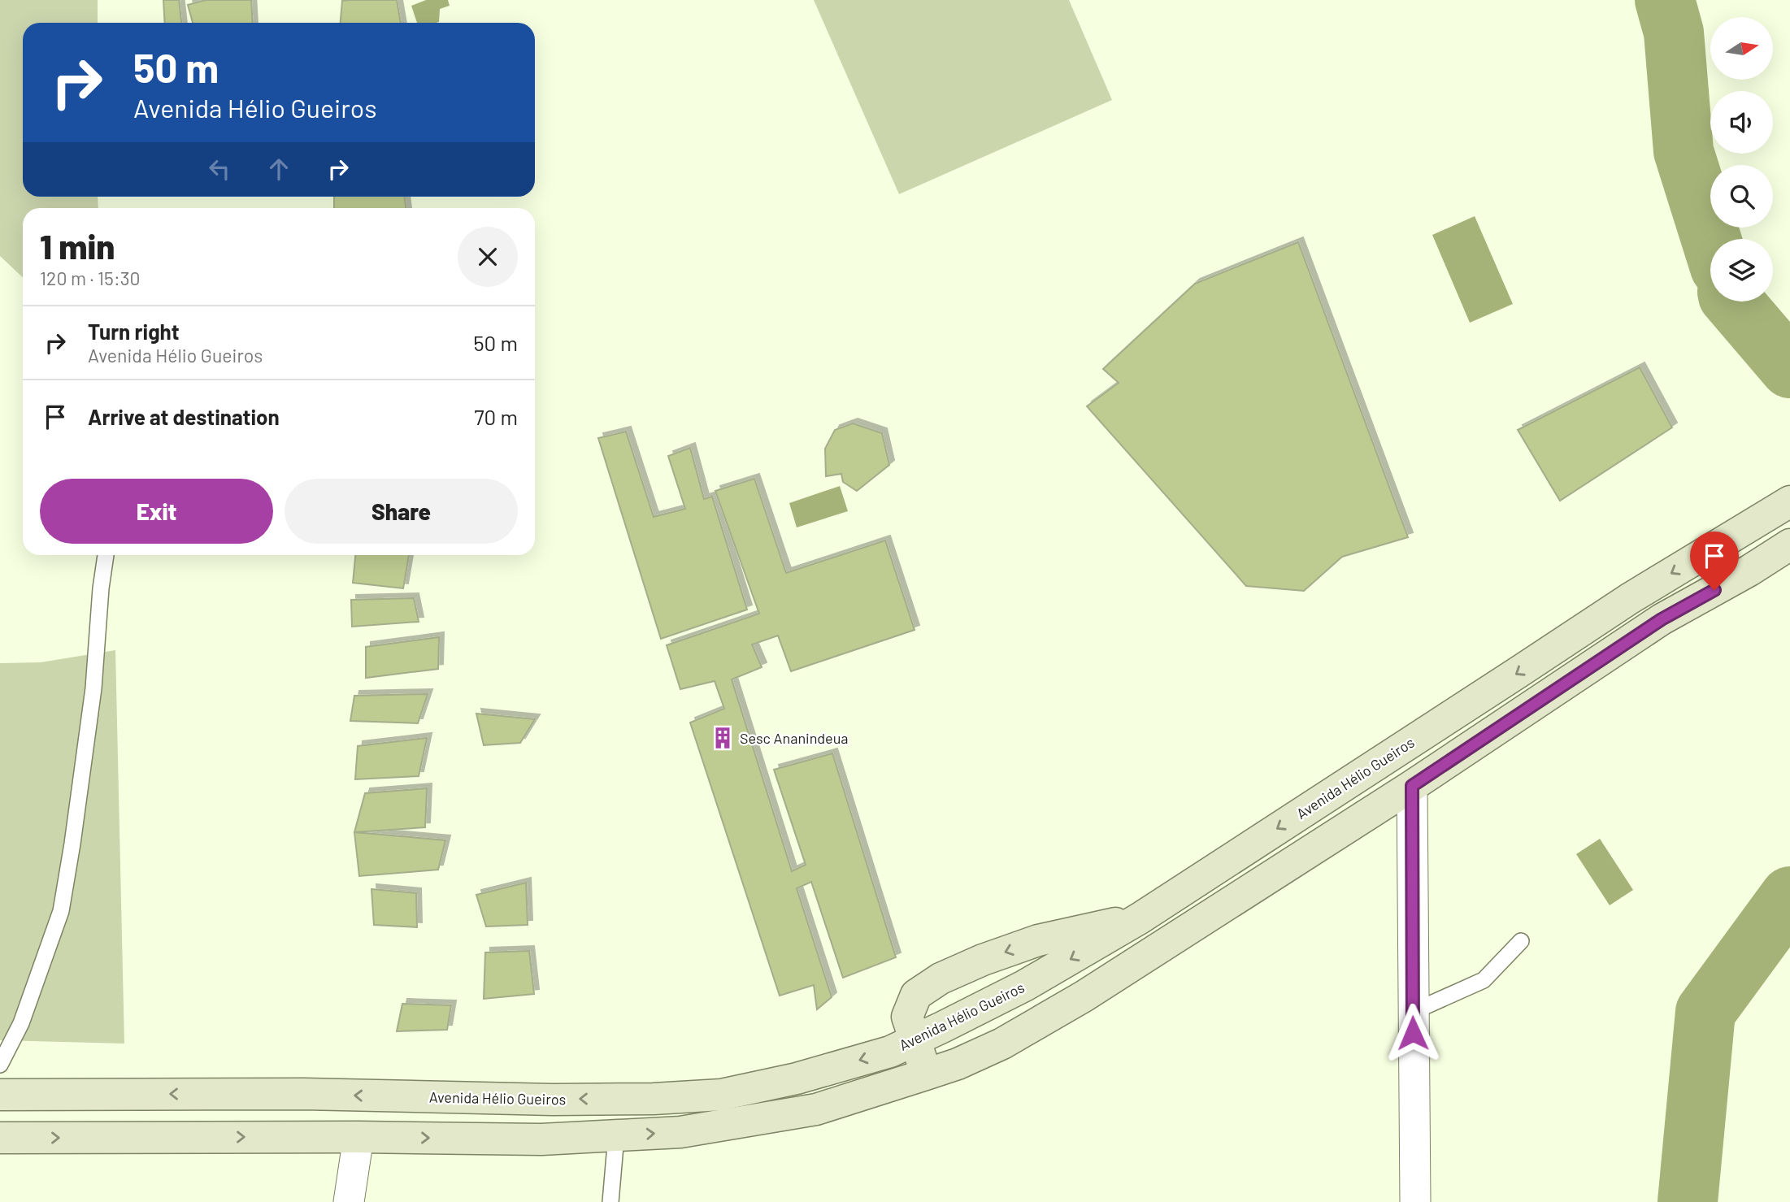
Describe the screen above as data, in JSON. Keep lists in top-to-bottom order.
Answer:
{
  "streets": {
    "main road": ["Avenida Hélio Gueiros"]
  },
  "places": {
    "building": ["Sesc Ananindeua"]
  },
  "north": "right",
  "page": {
    "turn": ["50 m", "Avenida Hélio Gueiros"],
    "heading": ["1 min", "120 m · 15:30"],
    "list": [
      {
        "name": "Turn right",
        "note": "Avenida Hélio Gueiros",
        "value": "50 m"
      },
      {
        "name": "Arrive at destination",
        "value": "70 m"
      }
    ],
    "buttons": ["Exit", "Share"]
  }
}
